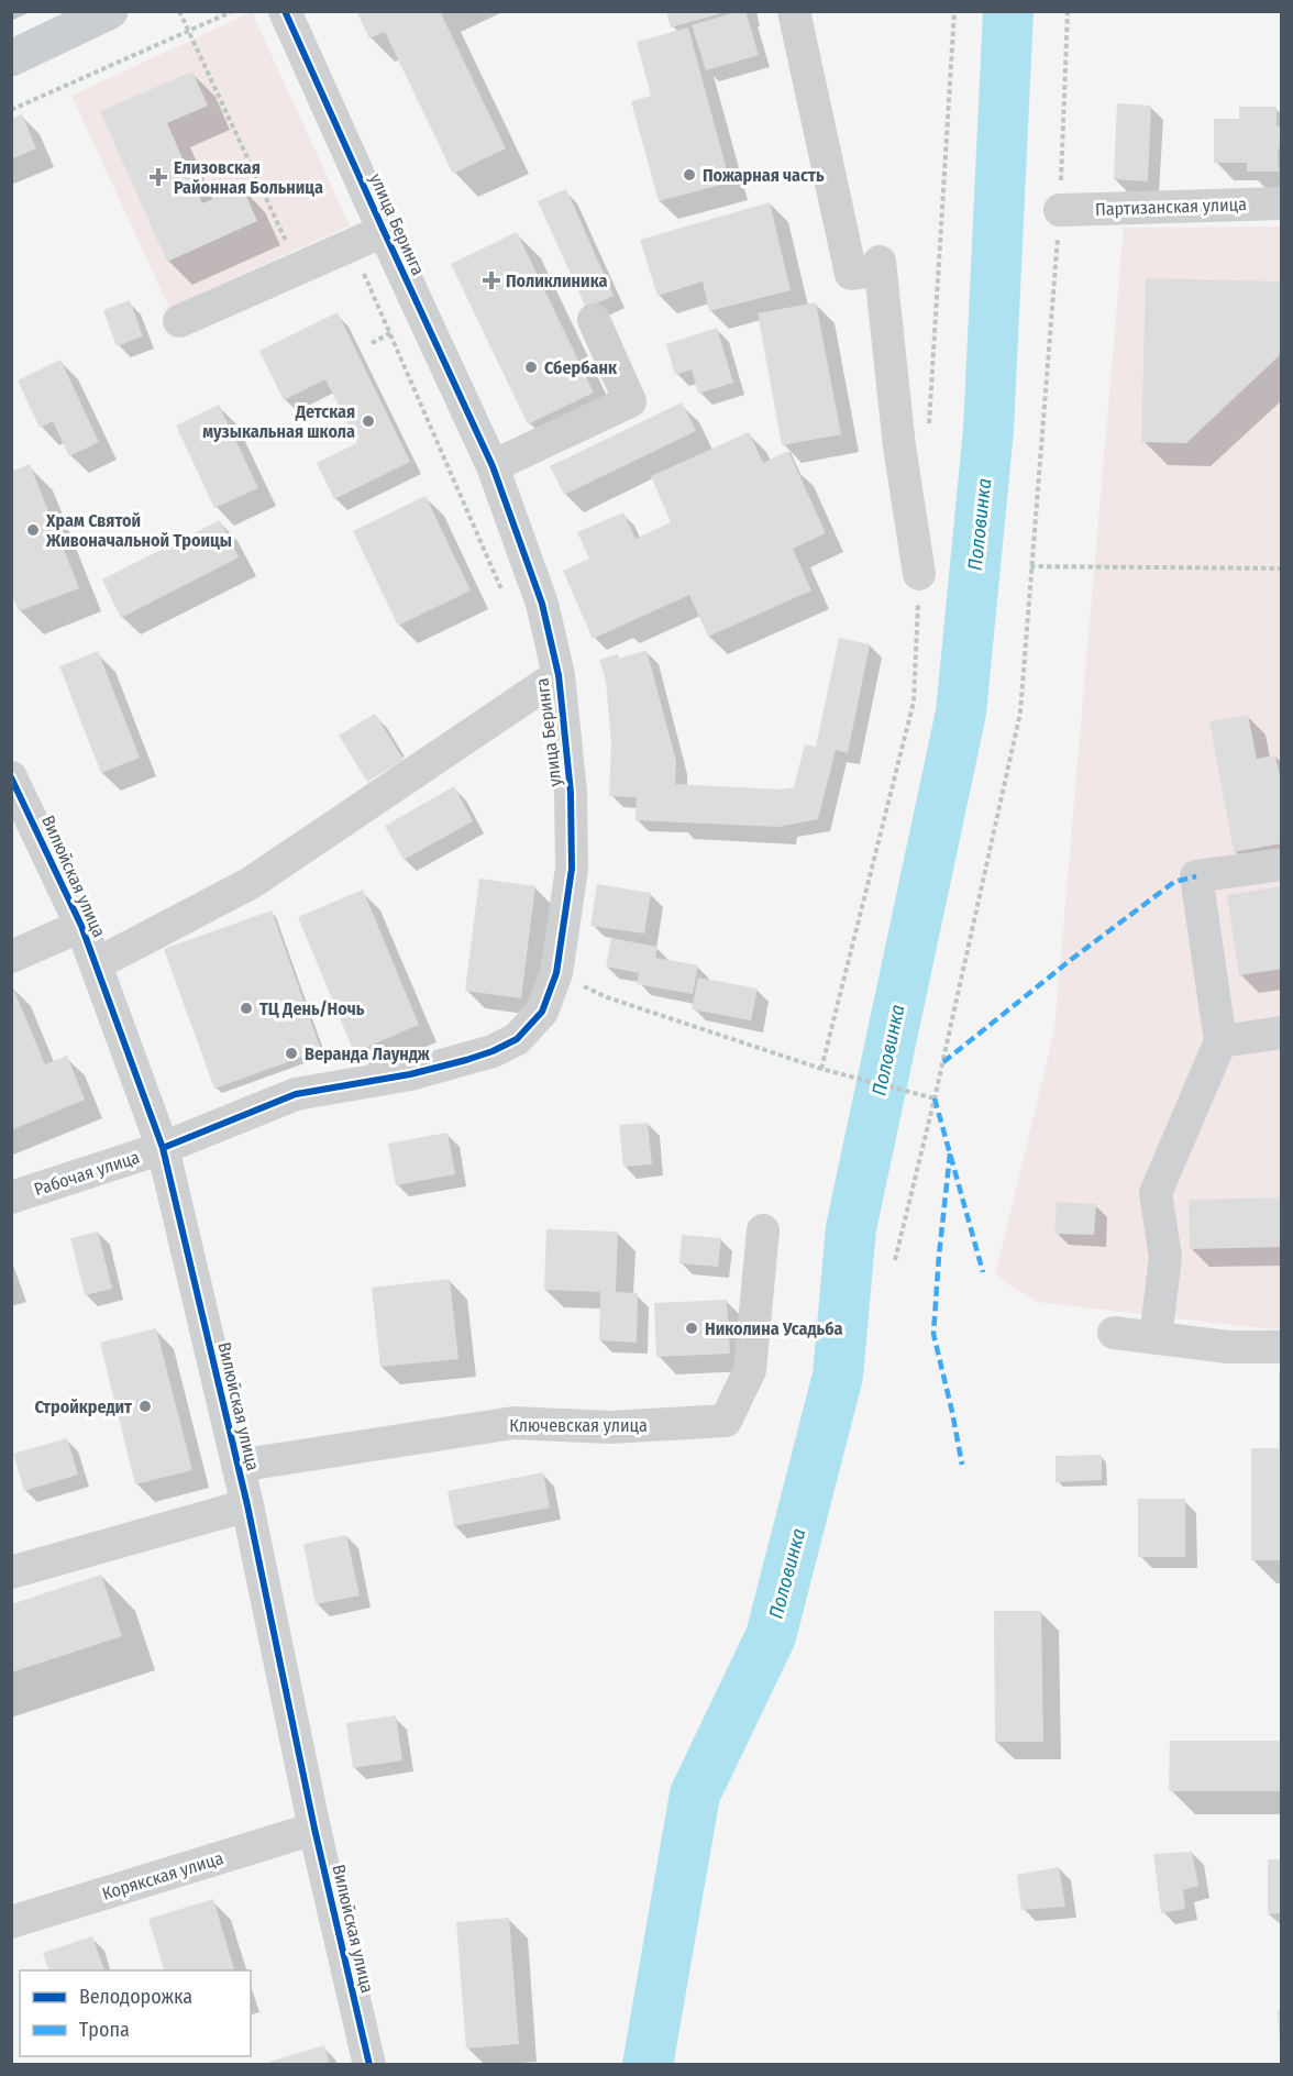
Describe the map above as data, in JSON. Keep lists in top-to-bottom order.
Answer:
{
  "streets": {
    "street": [
      "Партизанская улица",
      "улица Беринга",
      "Вилюйская улица",
      "Рабочая улица",
      "Ключевская улица",
      "Корякская улица"
    ]
  },
  "crossings": [
    ["улица Беринга", "Вилюйская улица"],
    ["улица Беринга", "Рабочая улица"],
    ["Вилюйская улица", "Рабочая улица"],
    ["Вилюйская улица", "Ключевская улица"],
    ["Вилюйская улица", "Корякская улица"]
  ],
  "water": ["Половинка"],
  "places": {
    "other": [
      "Пожарная часть",
      "Сбербанк",
      "Детская музыкальная школа",
      "Храм Святой Живоначальной Троицы",
      "ТЦ День/Ночь",
      "Веранда Лаундж",
      "Николина Усадьба",
      "Стройкредит"
    ],
    "health": ["Елизовская Районная Больница", "Поликлиника"]
  },
  "legend": ["Велодорожка", "Тропа"]
}
